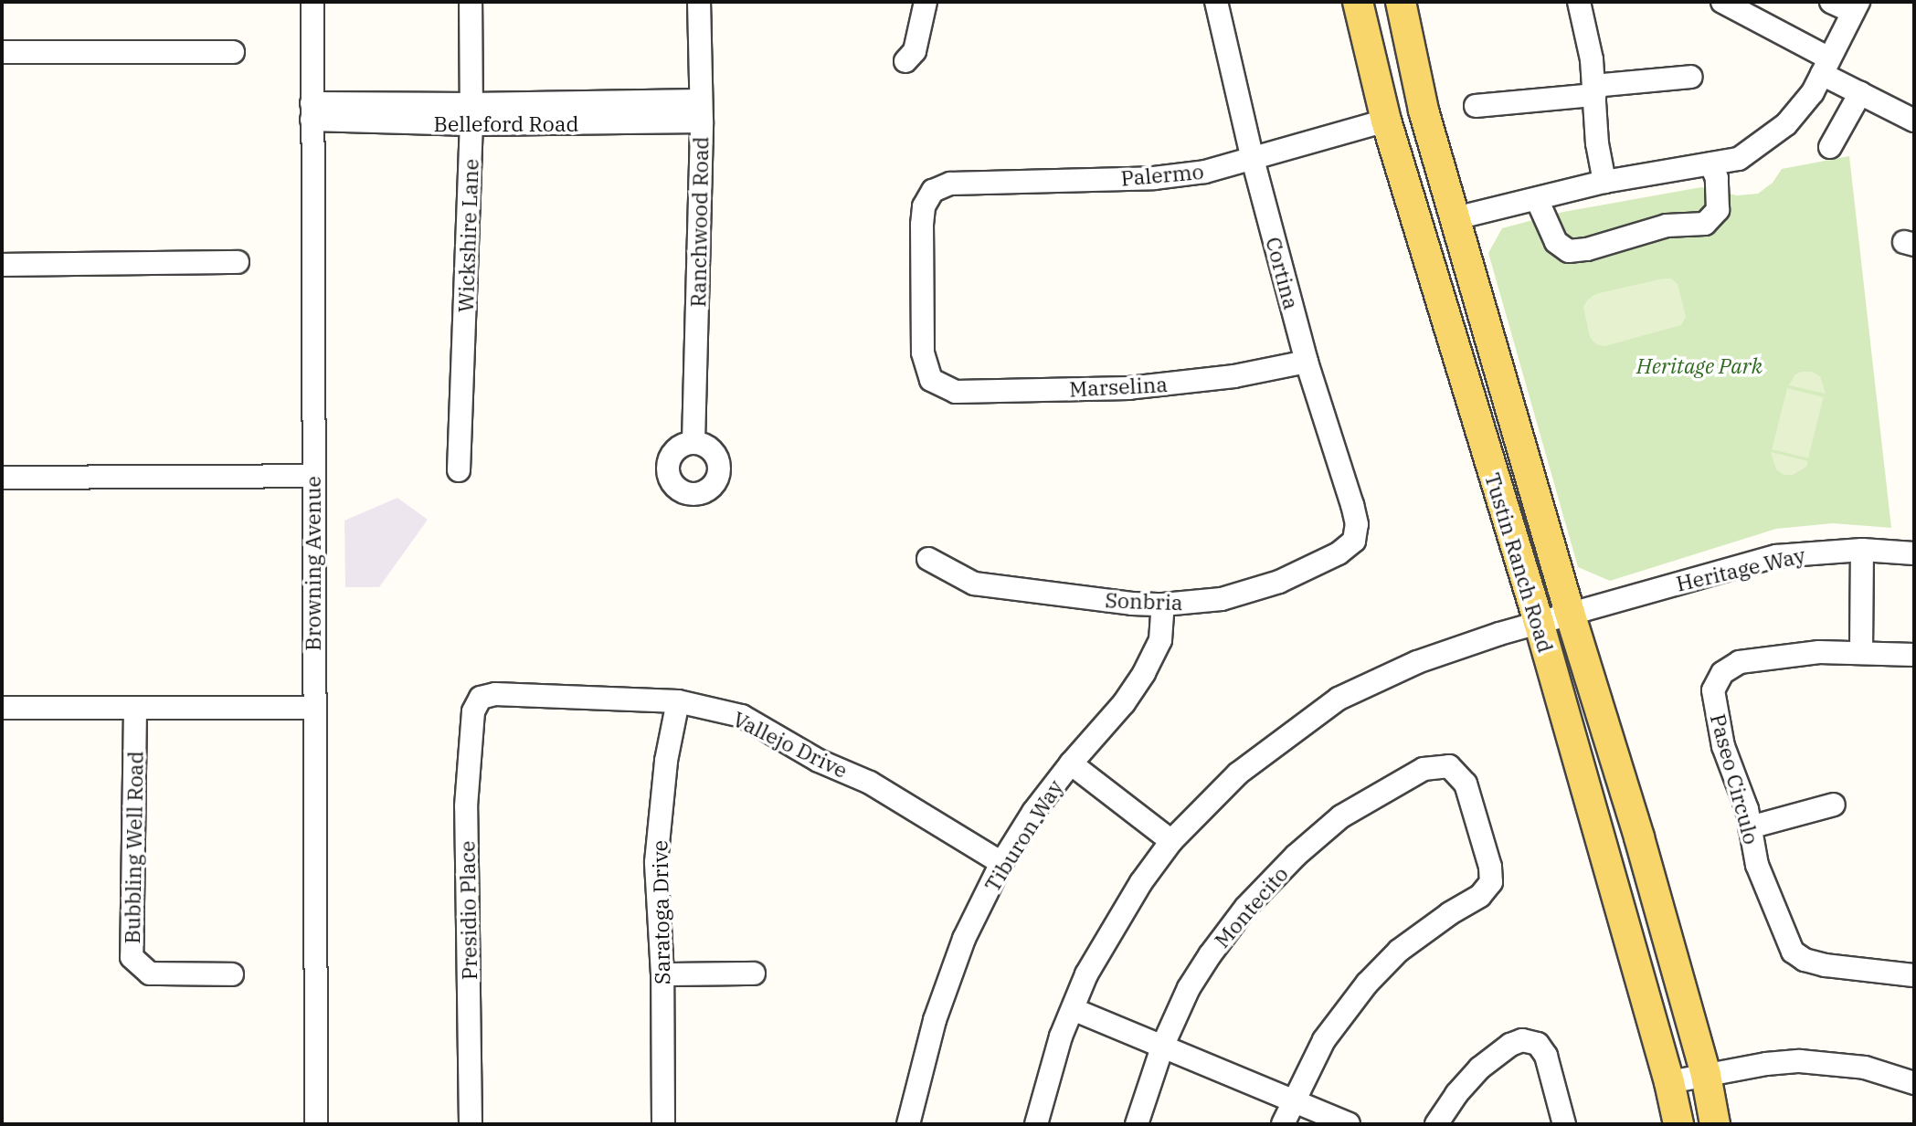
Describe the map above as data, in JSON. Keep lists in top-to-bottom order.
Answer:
{
  "streets": {
    "main road": ["Tustin Ranch Road"],
    "street": [
      "Belleford Road",
      "Palermo",
      "Ranchwood Road",
      "Wickshire Lane",
      "Cortina",
      "Marselina",
      "Browning Avenue",
      "Heritage Way",
      "Sonbria",
      "Vallejo Drive",
      "Paseo Circulo",
      "Tiburon Way",
      "Bubbling Well Road",
      "Montecito",
      "Presidio Place",
      "Saratoga Drive"
    ]
  },
  "crossings": [
    ["Belleford Road", "Ranchwood Road"],
    ["Belleford Road", "Wickshire Lane"],
    ["Belleford Road", "Browning Avenue"],
    ["Palermo", "Cortina"],
    ["Palermo", "Marselina"],
    ["Palermo", "Tustin Ranch Road"],
    ["Cortina", "Marselina"],
    ["Cortina", "Sonbria"],
    ["Tustin Ranch Road", "Heritage Way"],
    ["Sonbria", "Tiburon Way"],
    ["Vallejo Drive", "Tiburon Way"],
    ["Vallejo Drive", "Presidio Place"],
    ["Vallejo Drive", "Saratoga Drive"]
  ],
  "parks": ["Heritage Park"]
}
